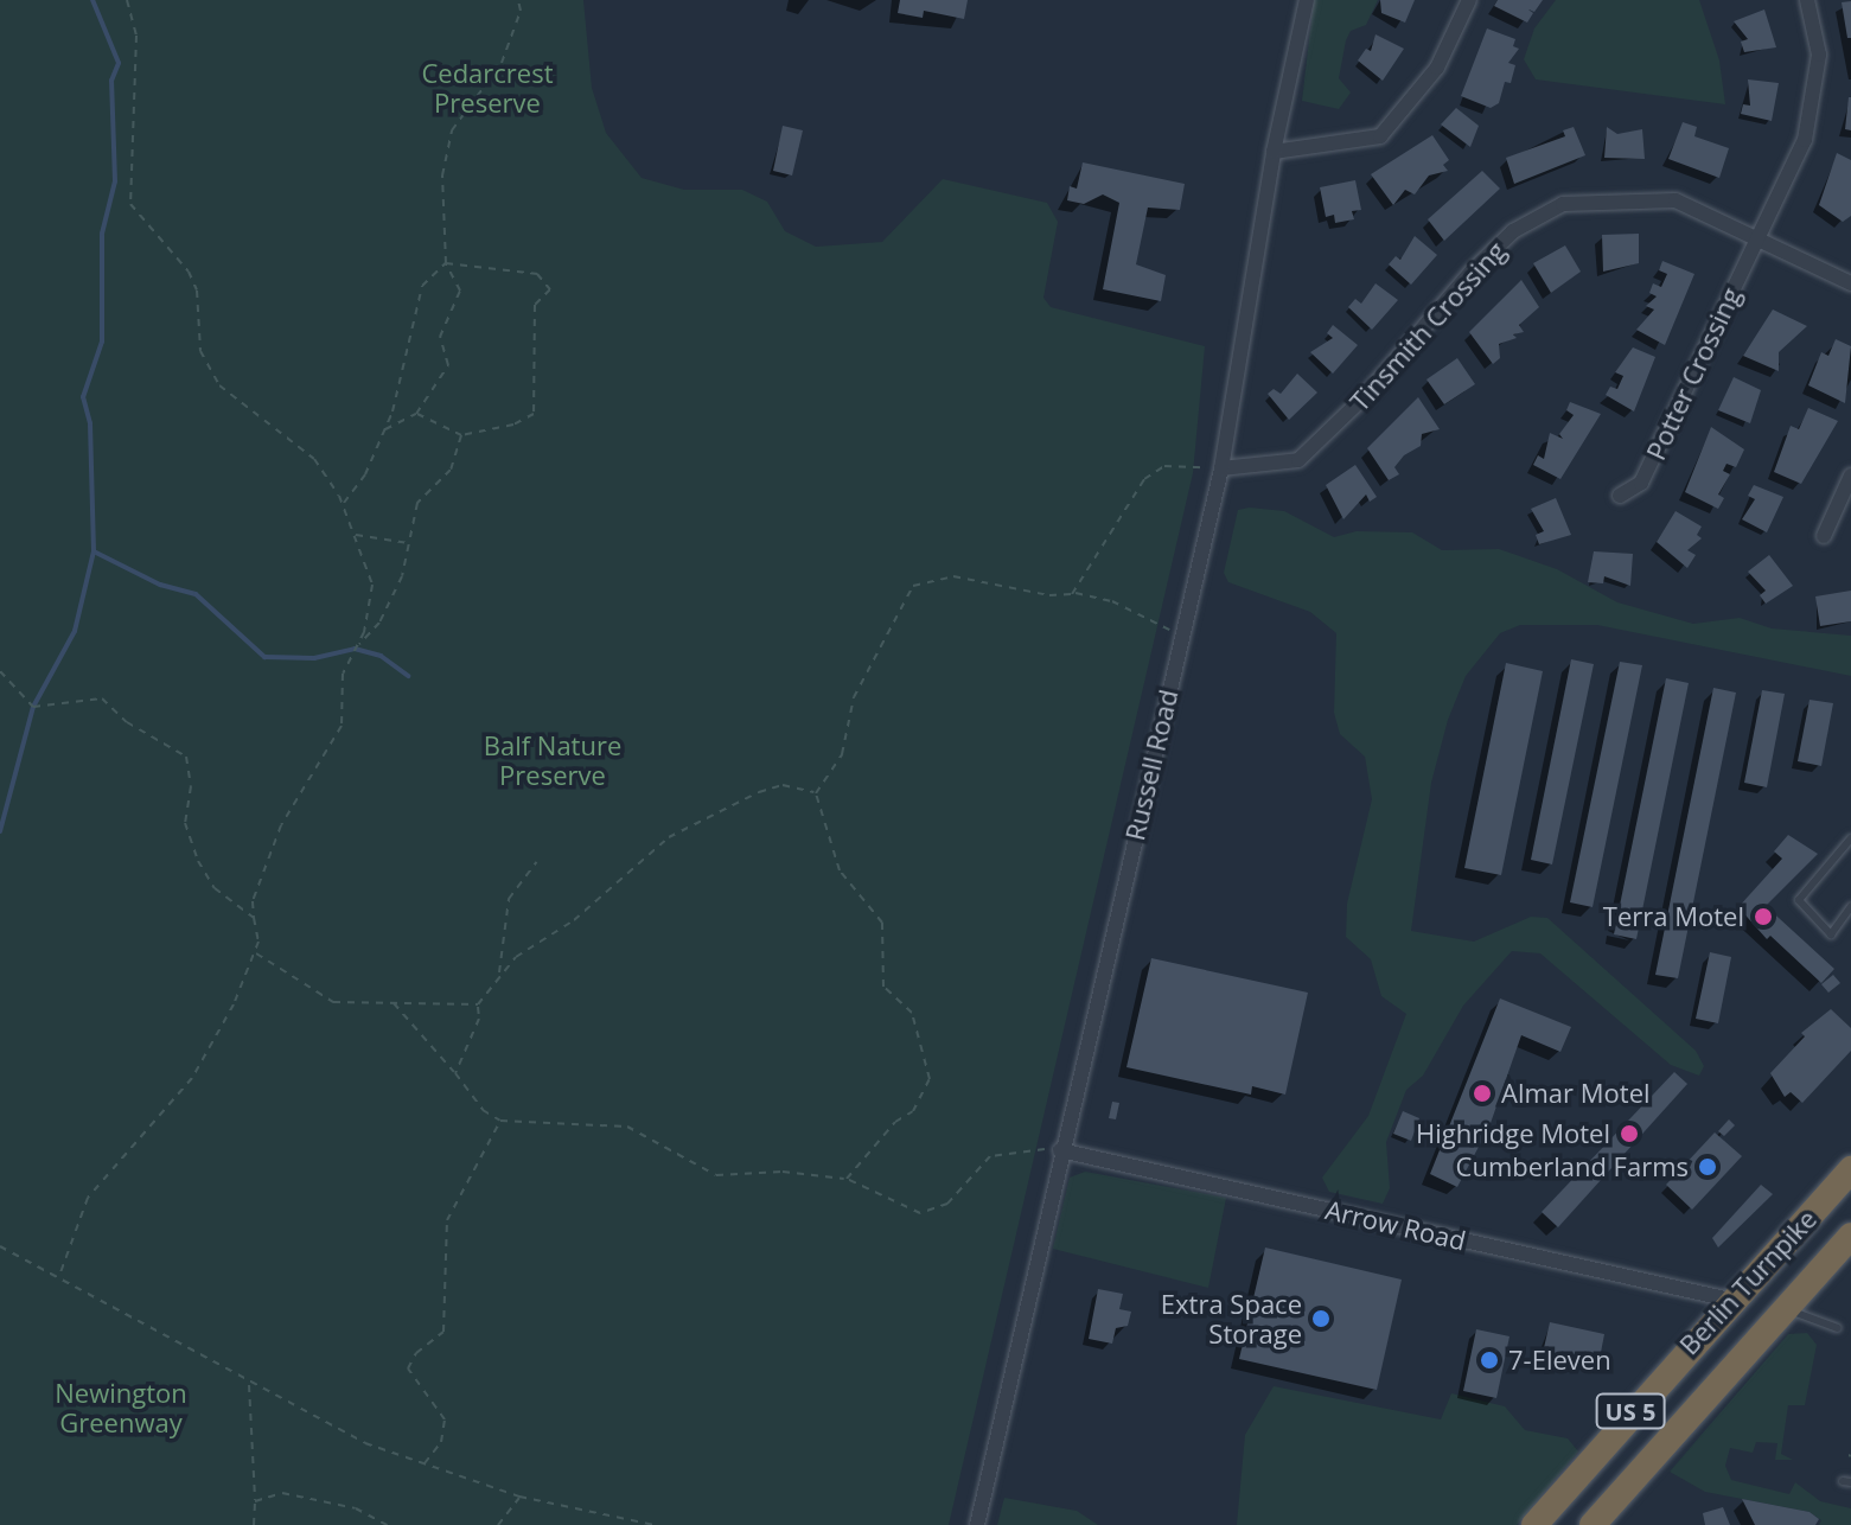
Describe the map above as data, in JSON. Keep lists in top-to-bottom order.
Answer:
{
  "streets": {
    "highway": ["Berlin Turnpike", "US 5"],
    "street": [
      "Tinsmith Crossing",
      "Potter Crossing",
      "Russell Road",
      "Arrow Road"
    ]
  },
  "crossings": [
    ["Tinsmith Crossing", "Potter Crossing"],
    ["Tinsmith Crossing", "Russell Road"],
    ["Russell Road", "Arrow Road"],
    ["Arrow Road", "Berlin Turnpike"]
  ],
  "parks": ["Cedarcrest Preserve", "Balf Nature Preserve", "Newington Greenway"],
  "places": [
    "Terra Motel",
    "Almar Motel",
    "Highridge Motel",
    "Cumberland Farms",
    "Extra Space Storage",
    "7-Eleven"
  ]
}
